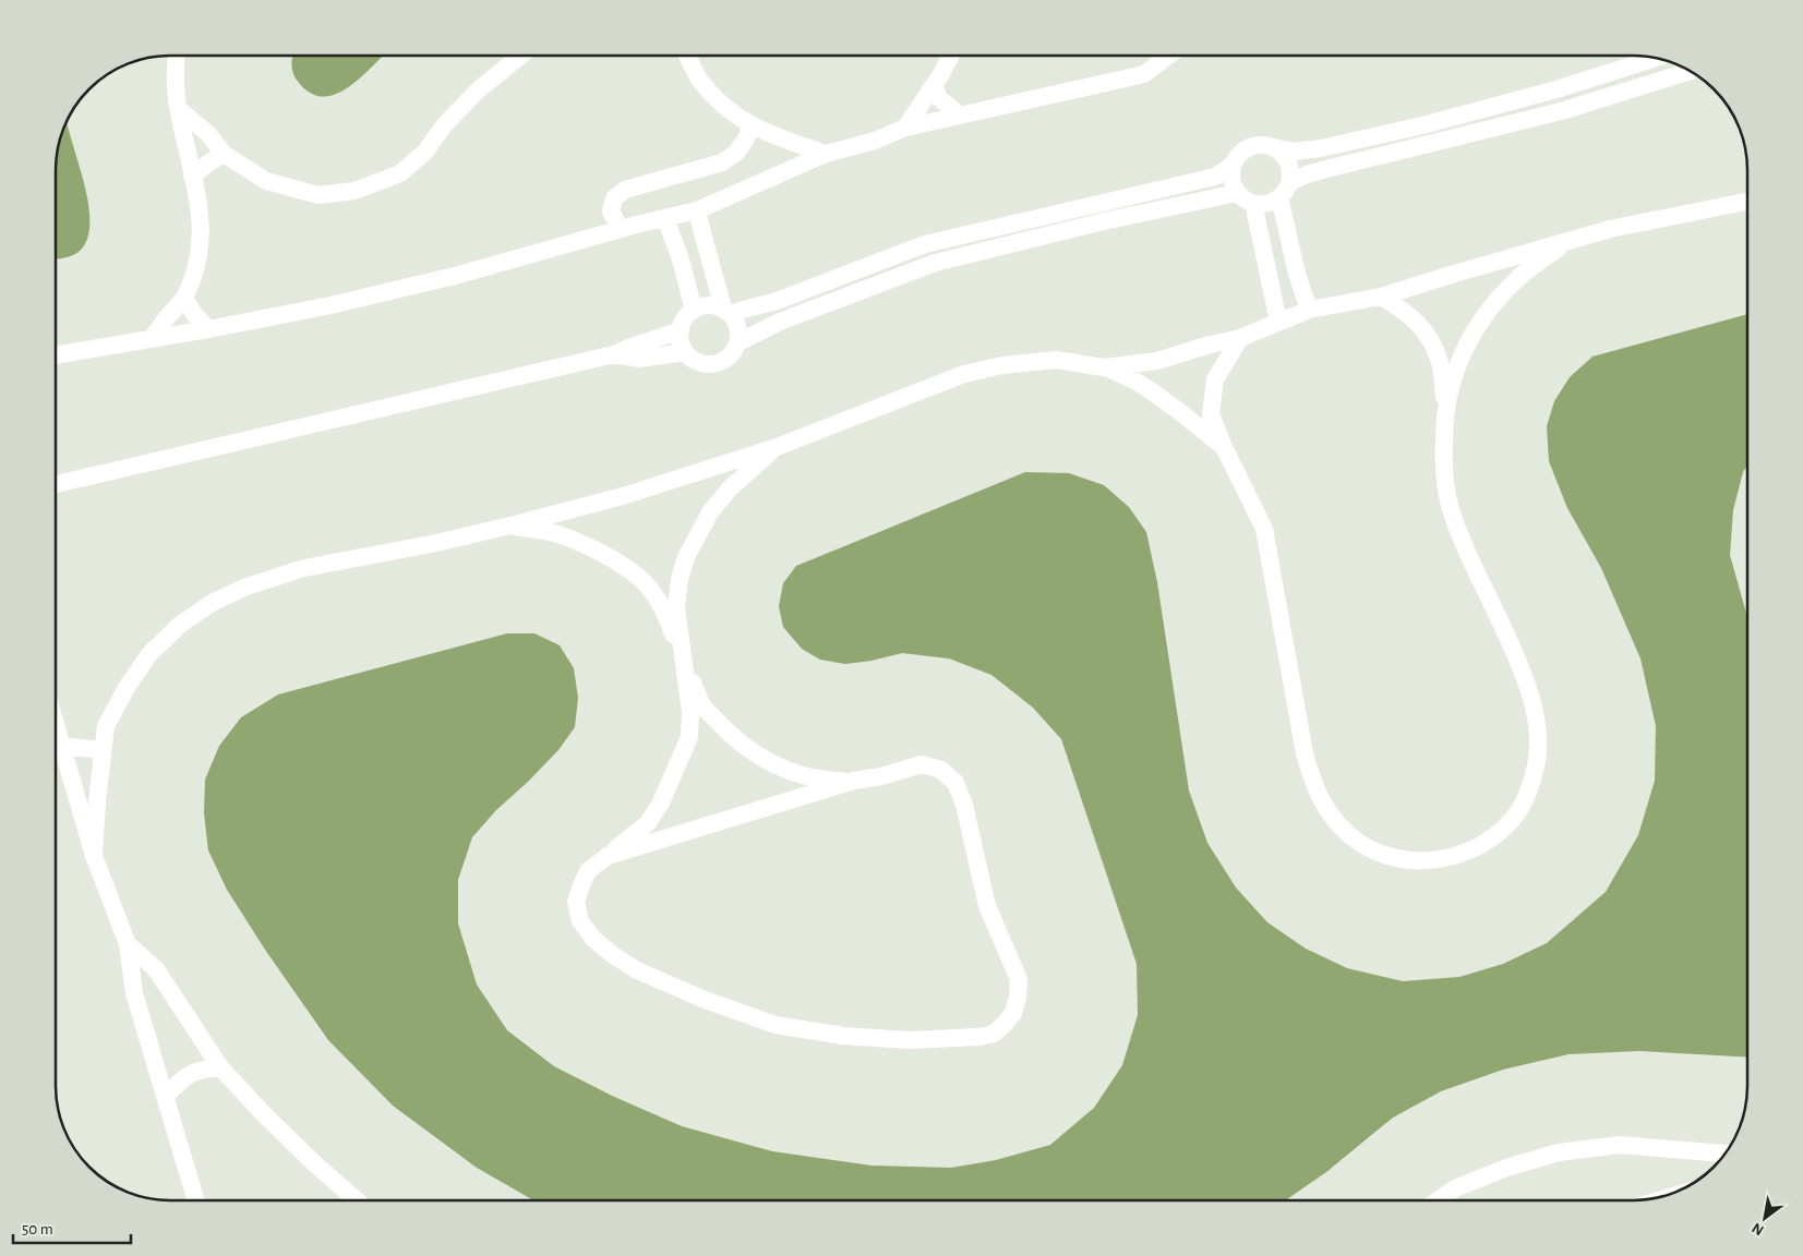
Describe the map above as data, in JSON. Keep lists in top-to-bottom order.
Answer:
{
  "scale_bar": "50 m",
  "north": "bottom left"
}
